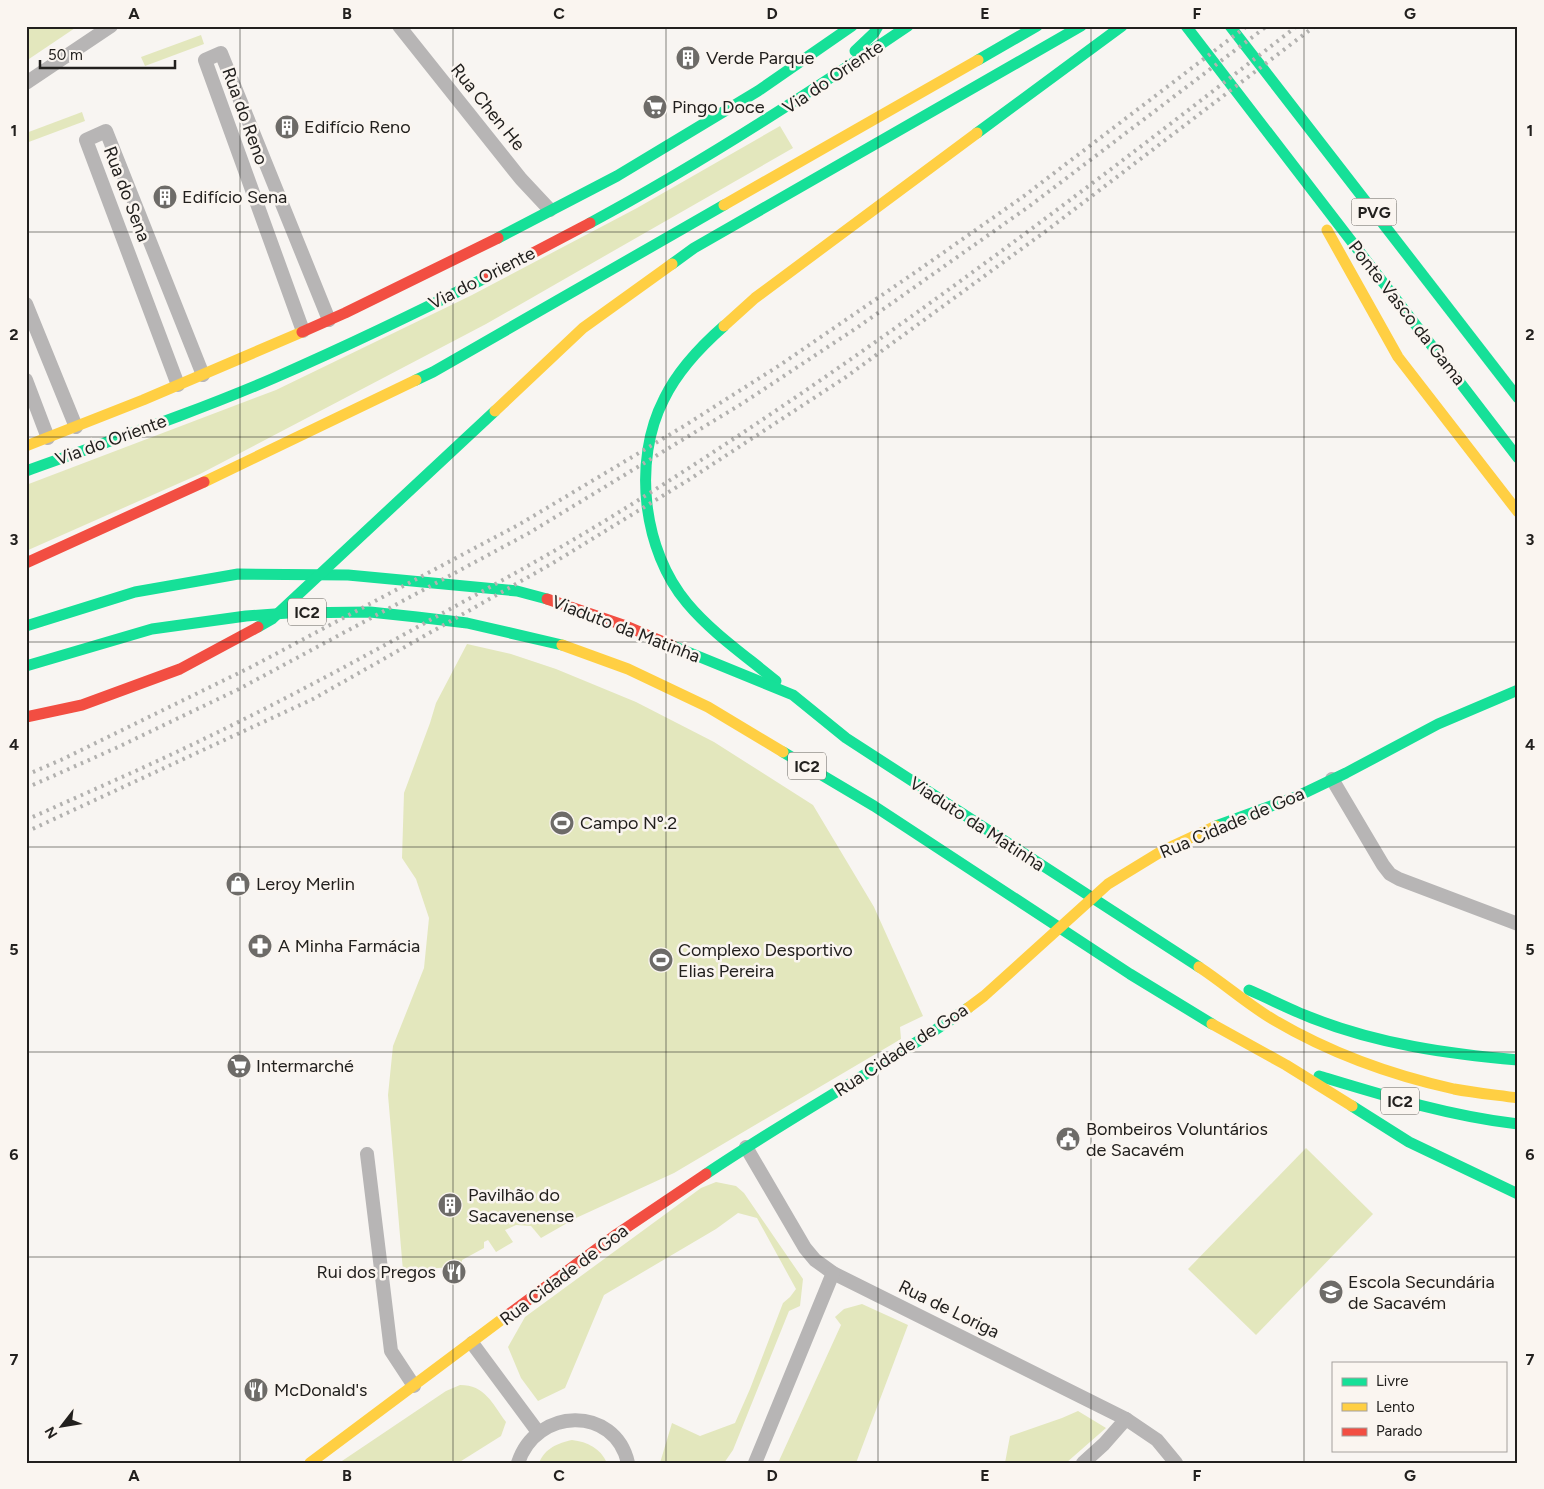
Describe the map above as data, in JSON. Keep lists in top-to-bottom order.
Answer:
{
  "streets": {
    "main road": [
      "Via do Oriente",
      "PVG",
      "Ponte Vasco da Gama",
      "IC2",
      "Viaduto da Matinha",
      "Rua Cidade de Goa"
    ],
    "street": [
      "Rua Chen He",
      "Rua do Reno",
      "Rua do Sena",
      "Rua de Loriga"
    ]
  },
  "crossings": [
    ["Via do Oriente", "Rua Chen He"],
    ["Via do Oriente", "Rua do Reno"],
    ["Via do Oriente", "Rua do Sena"],
    ["IC2", "Viaduto da Matinha"],
    ["Rua Cidade de Goa", "Rua de Loriga"]
  ],
  "places": {
    "building": [
      "Verde Parque",
      "Edifício Reno",
      "Edifício Sena",
      "Pavilhão do Sacavenense"
    ],
    "supermarket": ["Pingo Doce", "Intermarché"],
    "sports": ["Campo Nº.2", "Complexo Desportivo Elias Pereira"],
    "shop": ["Leroy Merlin"],
    "pharmacy": ["A Minha Farmácia"],
    "public building": ["Bombeiros Voluntários de Sacavém"],
    "restaurant": ["Rui dos Pregos", "McDonald's"],
    "school or university": ["Escola Secundária de Sacavém"]
  },
  "legend": ["Livre", "Lento", "Parado"],
  "scale_bar": "50 m",
  "north": "bottom left",
  "grid": {
    "columns": [
      "A",
      "B",
      "C",
      "D",
      "E",
      "F",
      "G"
    ],
    "rows": [
      "1",
      "2",
      "3",
      "4",
      "5",
      "6",
      "7"
    ]
  }
}
